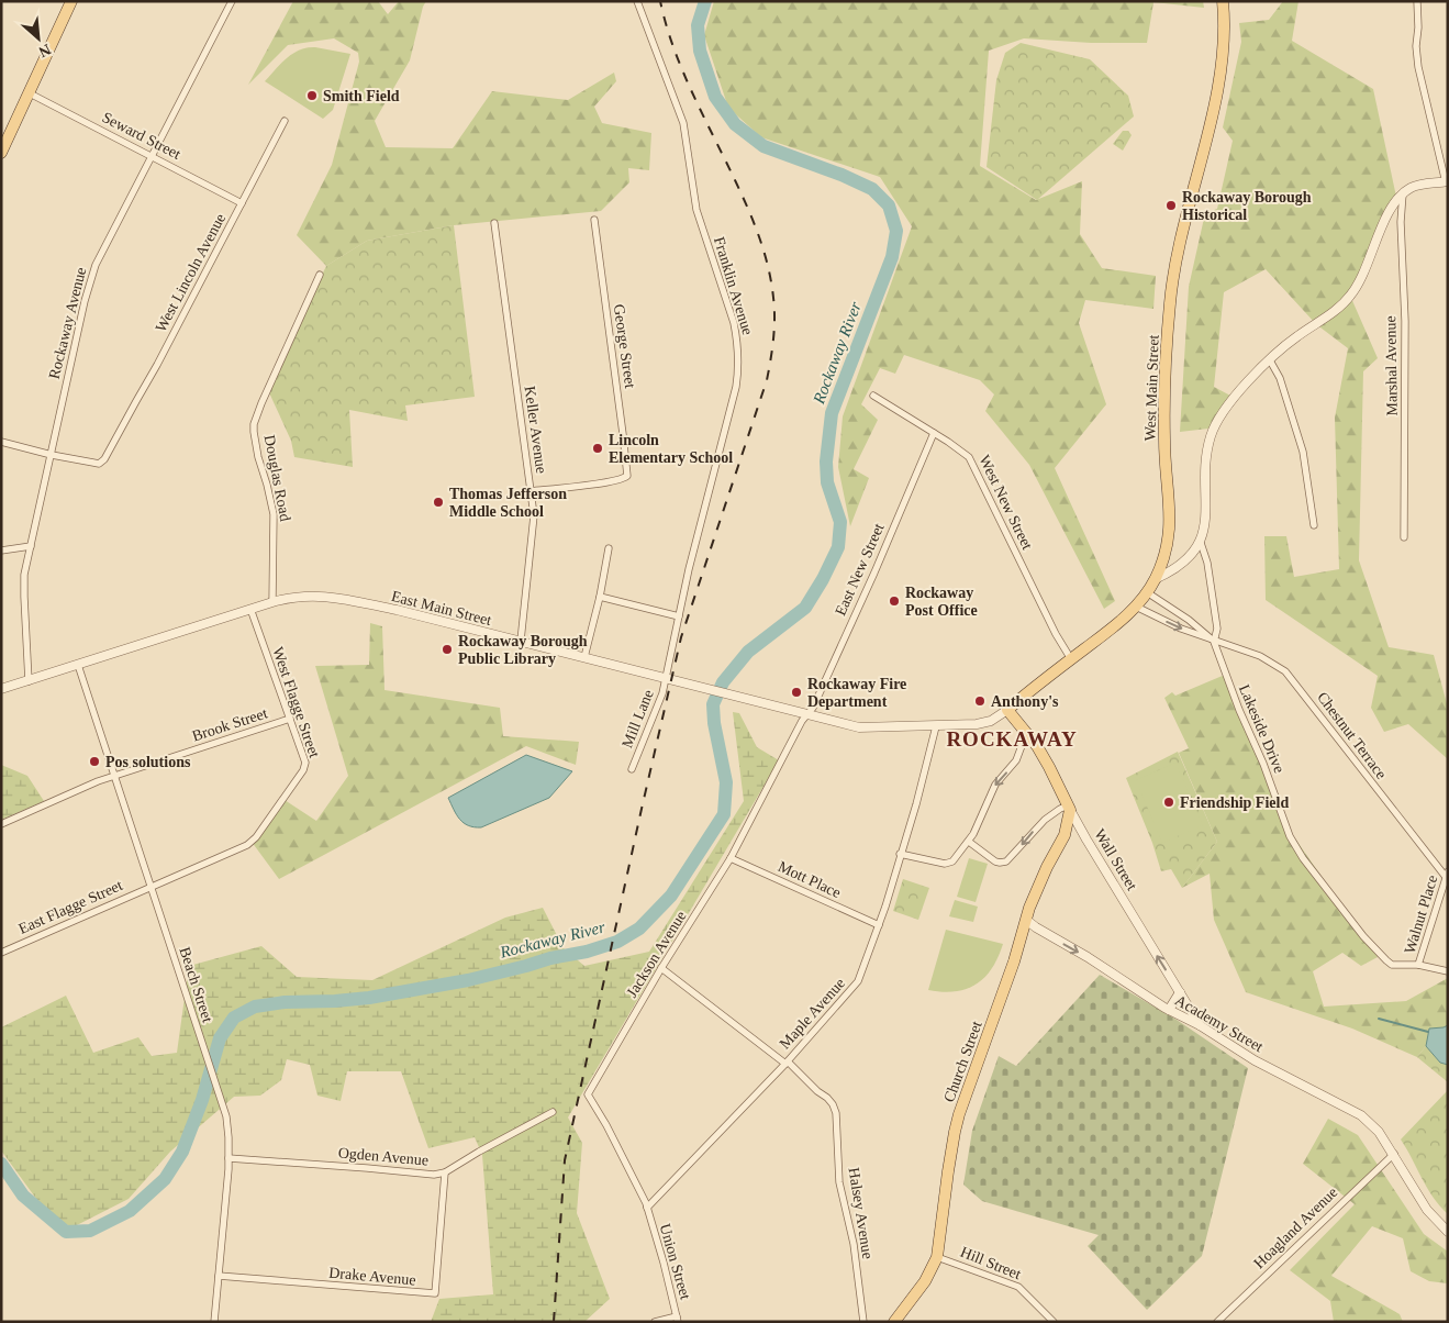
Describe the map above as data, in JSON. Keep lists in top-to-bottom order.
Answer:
{
  "streets": {
    "main road": ["West Main Street", "Wall Street", "Church Street"],
    "street": [
      "Seward Street",
      "West Lincoln Avenue",
      "Franklin Avenue",
      "Rockaway Avenue",
      "George Street",
      "Marshal Avenue",
      "Keller Avenue",
      "Douglas Road",
      "West New Street",
      "East New Street",
      "East Main Street",
      "West Flagge Street",
      "Mill Lane",
      "Brook Street",
      "Lakeside Drive",
      "Chestnut Terrace",
      "Mott Place",
      "East Flagge Street",
      "Walnut Place",
      "Jackson Avenue",
      "Beach Street",
      "Maple Avenue",
      "Academy Street",
      "Ogden Avenue",
      "Halsey Avenue",
      "Hoagland Avenue",
      "Union Street",
      "Hill Street",
      "Drake Avenue"
    ]
  },
  "crossings": [
    ["Seward Street", "West Lincoln Avenue"],
    ["Seward Street", "Rockaway Avenue"],
    ["West Lincoln Avenue", "Rockaway Avenue"],
    ["Franklin Avenue", "East Main Street"],
    ["Franklin Avenue", "Mill Lane"],
    ["Rockaway Avenue", "East Main Street"],
    ["George Street", "Keller Avenue"],
    ["West Main Street", "West New Street"],
    ["West Main Street", "East Main Street"],
    ["West Main Street", "Chestnut Terrace"],
    ["West Main Street", "Wall Street"],
    ["Keller Avenue", "East Main Street"],
    ["Douglas Road", "East Main Street"],
    ["West New Street", "East New Street"],
    ["East New Street", "East Main Street"],
    ["East New Street", "Jackson Avenue"],
    ["East Main Street", "West Flagge Street"],
    ["East Main Street", "Mill Lane"],
    ["East Main Street", "Wall Street"],
    ["East Main Street", "Jackson Avenue"],
    ["East Main Street", "Beach Street"],
    ["East Main Street", "Maple Avenue"],
    ["West Flagge Street", "Brook Street"],
    ["West Flagge Street", "East Flagge Street"],
    ["West Flagge Street", "Beach Street"],
    ["Brook Street", "Beach Street"],
    ["Lakeside Drive", "Chestnut Terrace"],
    ["Lakeside Drive", "Walnut Place"],
    ["Chestnut Terrace", "Walnut Place"],
    ["Wall Street", "Academy Street"],
    ["Wall Street", "Church Street"],
    ["Mott Place", "Jackson Avenue"],
    ["Mott Place", "Maple Avenue"],
    ["East Flagge Street", "Beach Street"],
    ["Jackson Avenue", "Maple Avenue"],
    ["Jackson Avenue", "Halsey Avenue"],
    ["Jackson Avenue", "Union Street"],
    ["Beach Street", "Ogden Avenue"],
    ["Beach Street", "Drake Avenue"],
    ["Maple Avenue", "Halsey Avenue"],
    ["Maple Avenue", "Union Street"],
    ["Academy Street", "Church Street"],
    ["Academy Street", "Hoagland Avenue"],
    ["Church Street", "Hill Street"],
    ["Ogden Avenue", "Drake Avenue"]
  ],
  "one_way": ["Wall Street"],
  "districts": ["ROCKAWAY"],
  "water": ["Rockaway River"],
  "places": [
    "Smith Field",
    "Rockaway Borough Historical",
    "Lincoln Elementary School",
    "Thomas Jefferson Middle School",
    "Rockaway Post Office",
    "Rockaway Borough Public Library",
    "Rockaway Fire Department",
    "Anthony's",
    "Pos solutions",
    "Friendship Field"
  ],
  "north": "bottom right"
}
